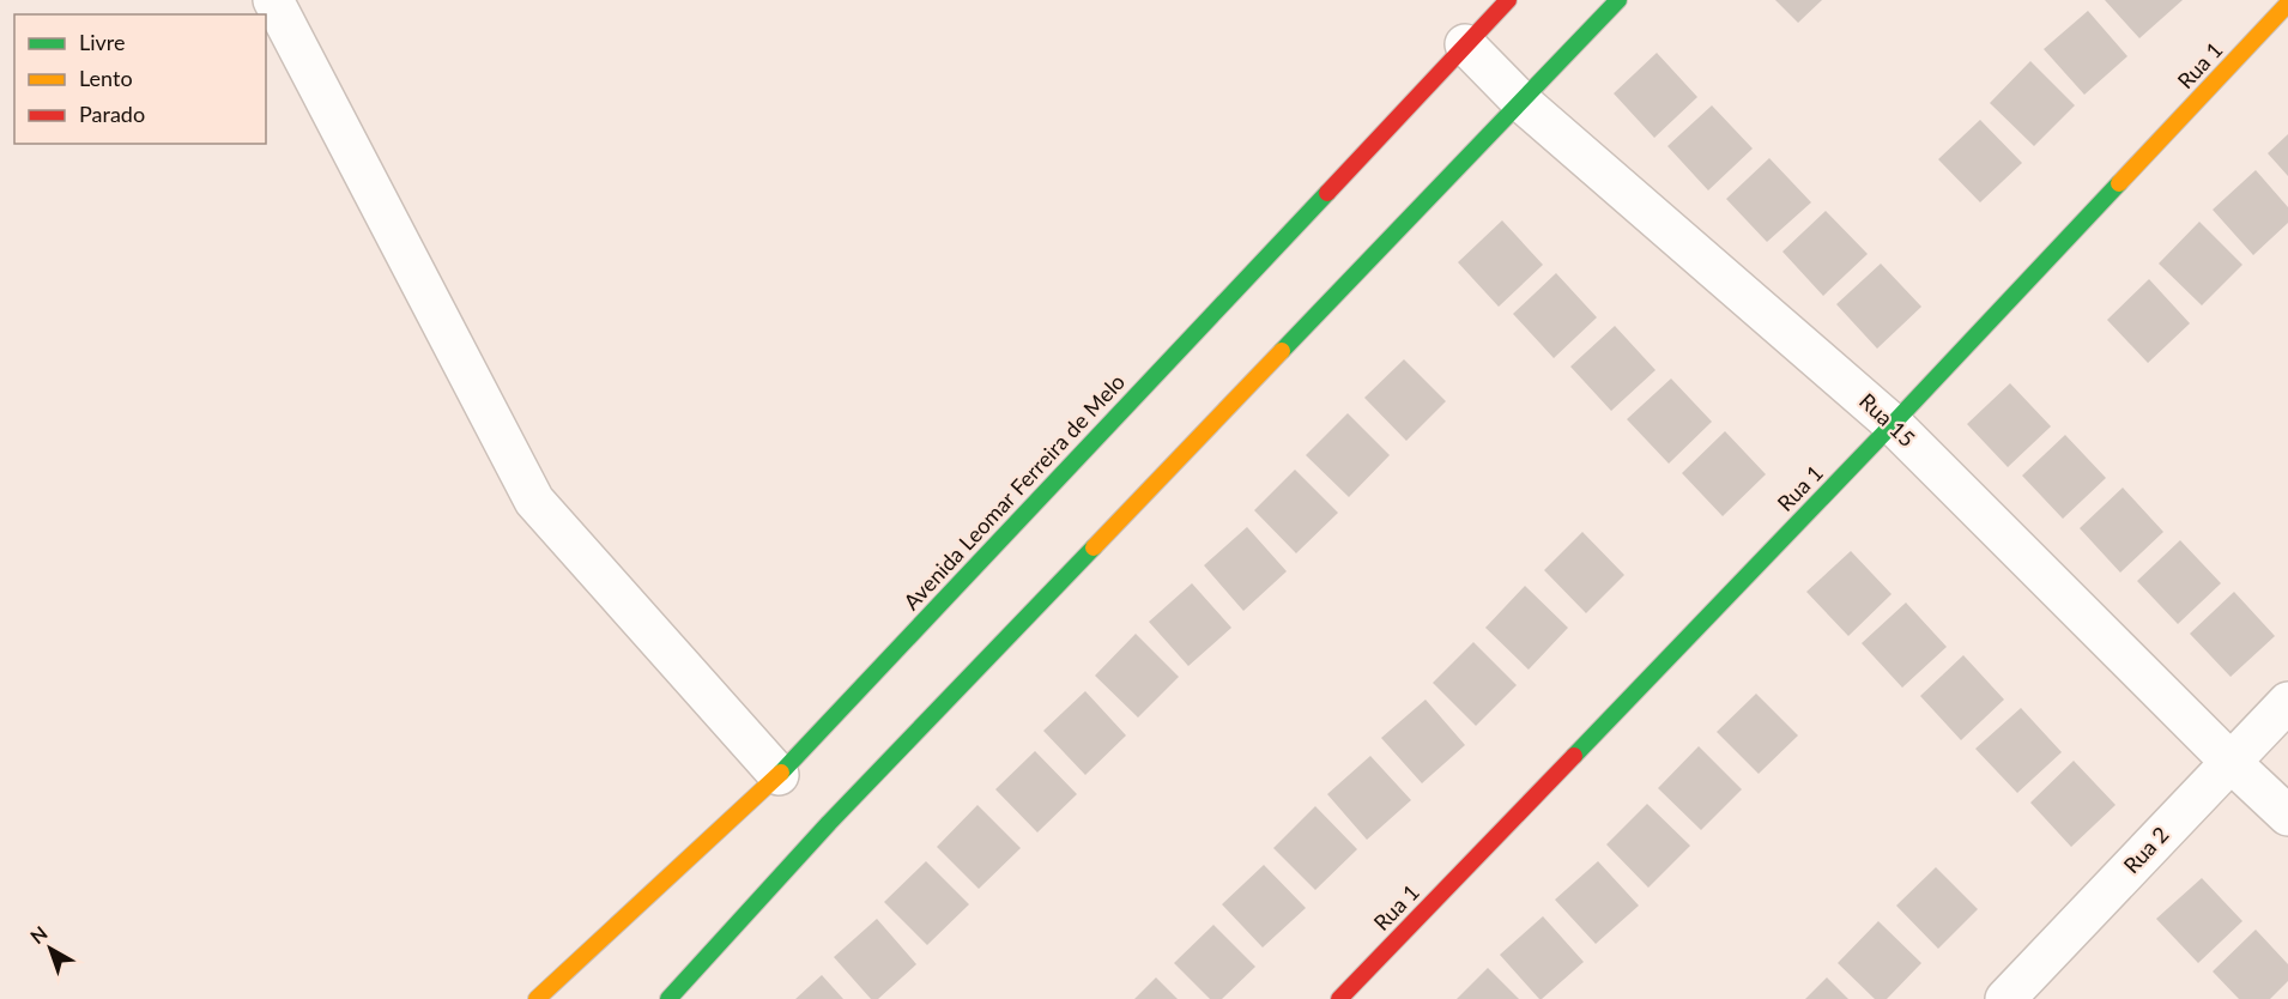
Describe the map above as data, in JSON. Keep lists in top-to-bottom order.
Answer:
{
  "streets": {
    "street": [
      "Rua 1",
      "Rua 15",
      "Avenida Leomar Ferreira de Melo",
      "Rua 2"
    ]
  },
  "crossings": [
    ["Rua 1", "Rua 15"],
    ["Rua 15", "Avenida Leomar Ferreira de Melo"],
    ["Rua 15", "Rua 2"]
  ],
  "legend": ["Livre", "Lento", "Parado"],
  "north": "top left"
}
